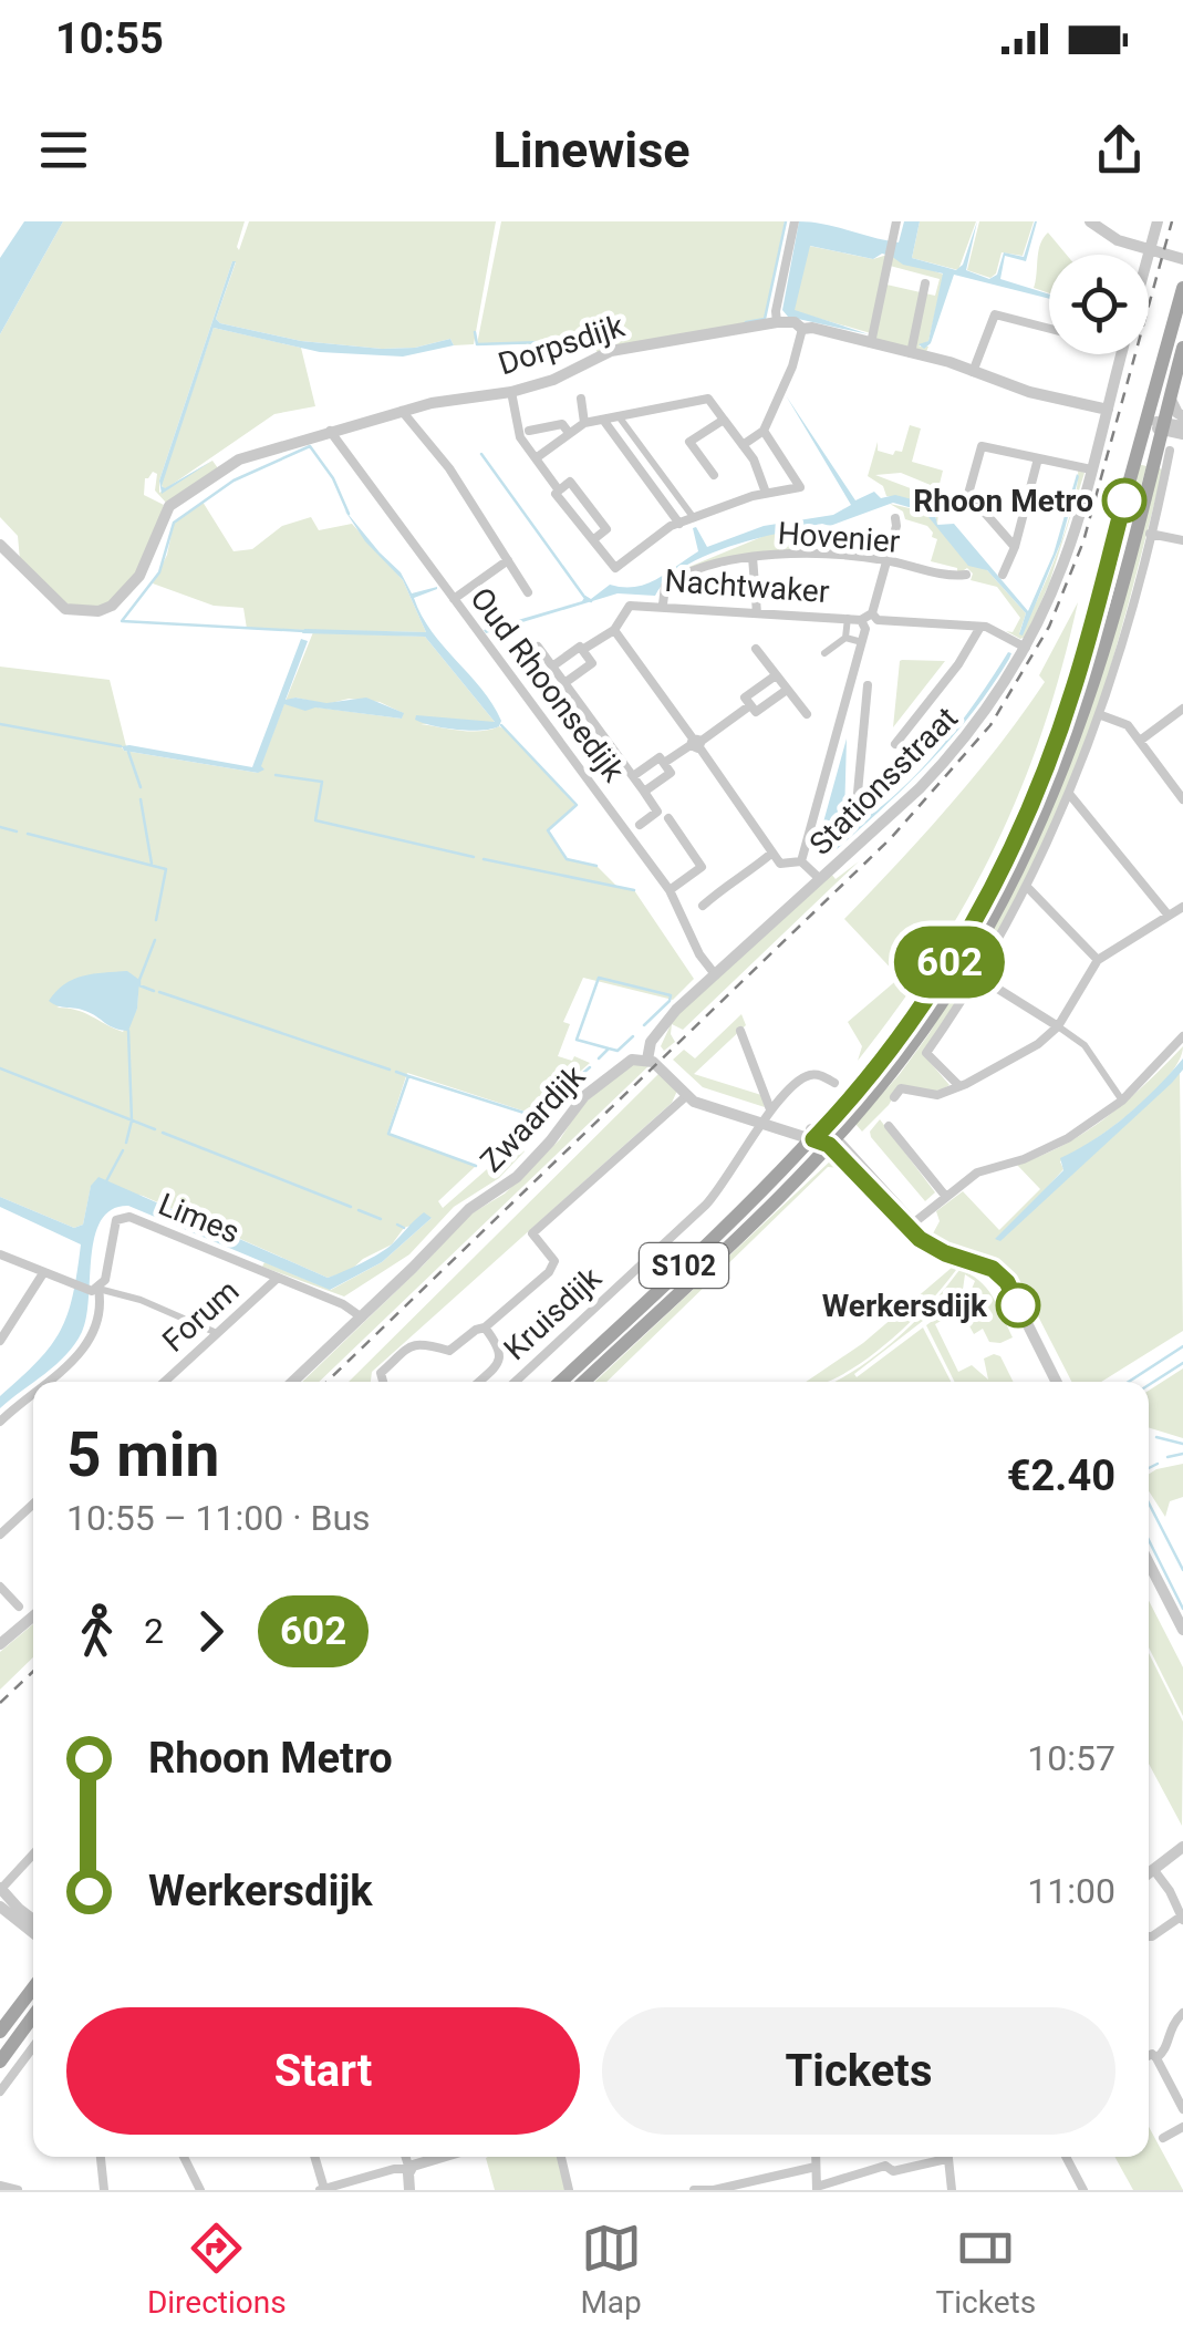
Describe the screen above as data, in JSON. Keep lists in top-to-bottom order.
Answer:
{
  "streets": {
    "main road": ["S102"],
    "street": [
      "Dorpsdijk",
      "Hovenier",
      "Nachtwaker",
      "Oud Rhoonsedijk",
      "Stationsstraat",
      "Zwaardijk",
      "Limes",
      "Kruisdijk",
      "Forum"
    ]
  },
  "crossings": [
    ["Dorpsdijk", "Oud Rhoonsedijk"],
    ["Dorpsdijk", "Stationsstraat"],
    ["Hovenier", "Nachtwaker"],
    ["Oud Rhoonsedijk", "Stationsstraat"],
    ["Stationsstraat", "Zwaardijk"],
    ["Zwaardijk", "Limes"],
    ["Limes", "Forum"]
  ],
  "places": ["Rhoon Metro", "Werkersdijk"],
  "lines": ["bus line 602"],
  "page": {
    "status": "10:55",
    "header": "Linewise",
    "on_map": "602",
    "heading": ["5 min", "10:55 – 11:00 · Bus", "€2.40"],
    "legs": ["2", "602"],
    "list": [
      {
        "name": "Rhoon Metro",
        "value": "10:57"
      },
      {
        "name": "Werkersdijk",
        "value": "11:00"
      }
    ],
    "buttons": ["Start", "Tickets"],
    "tabs": ["Directions", "Map", "Tickets"]
  }
}
